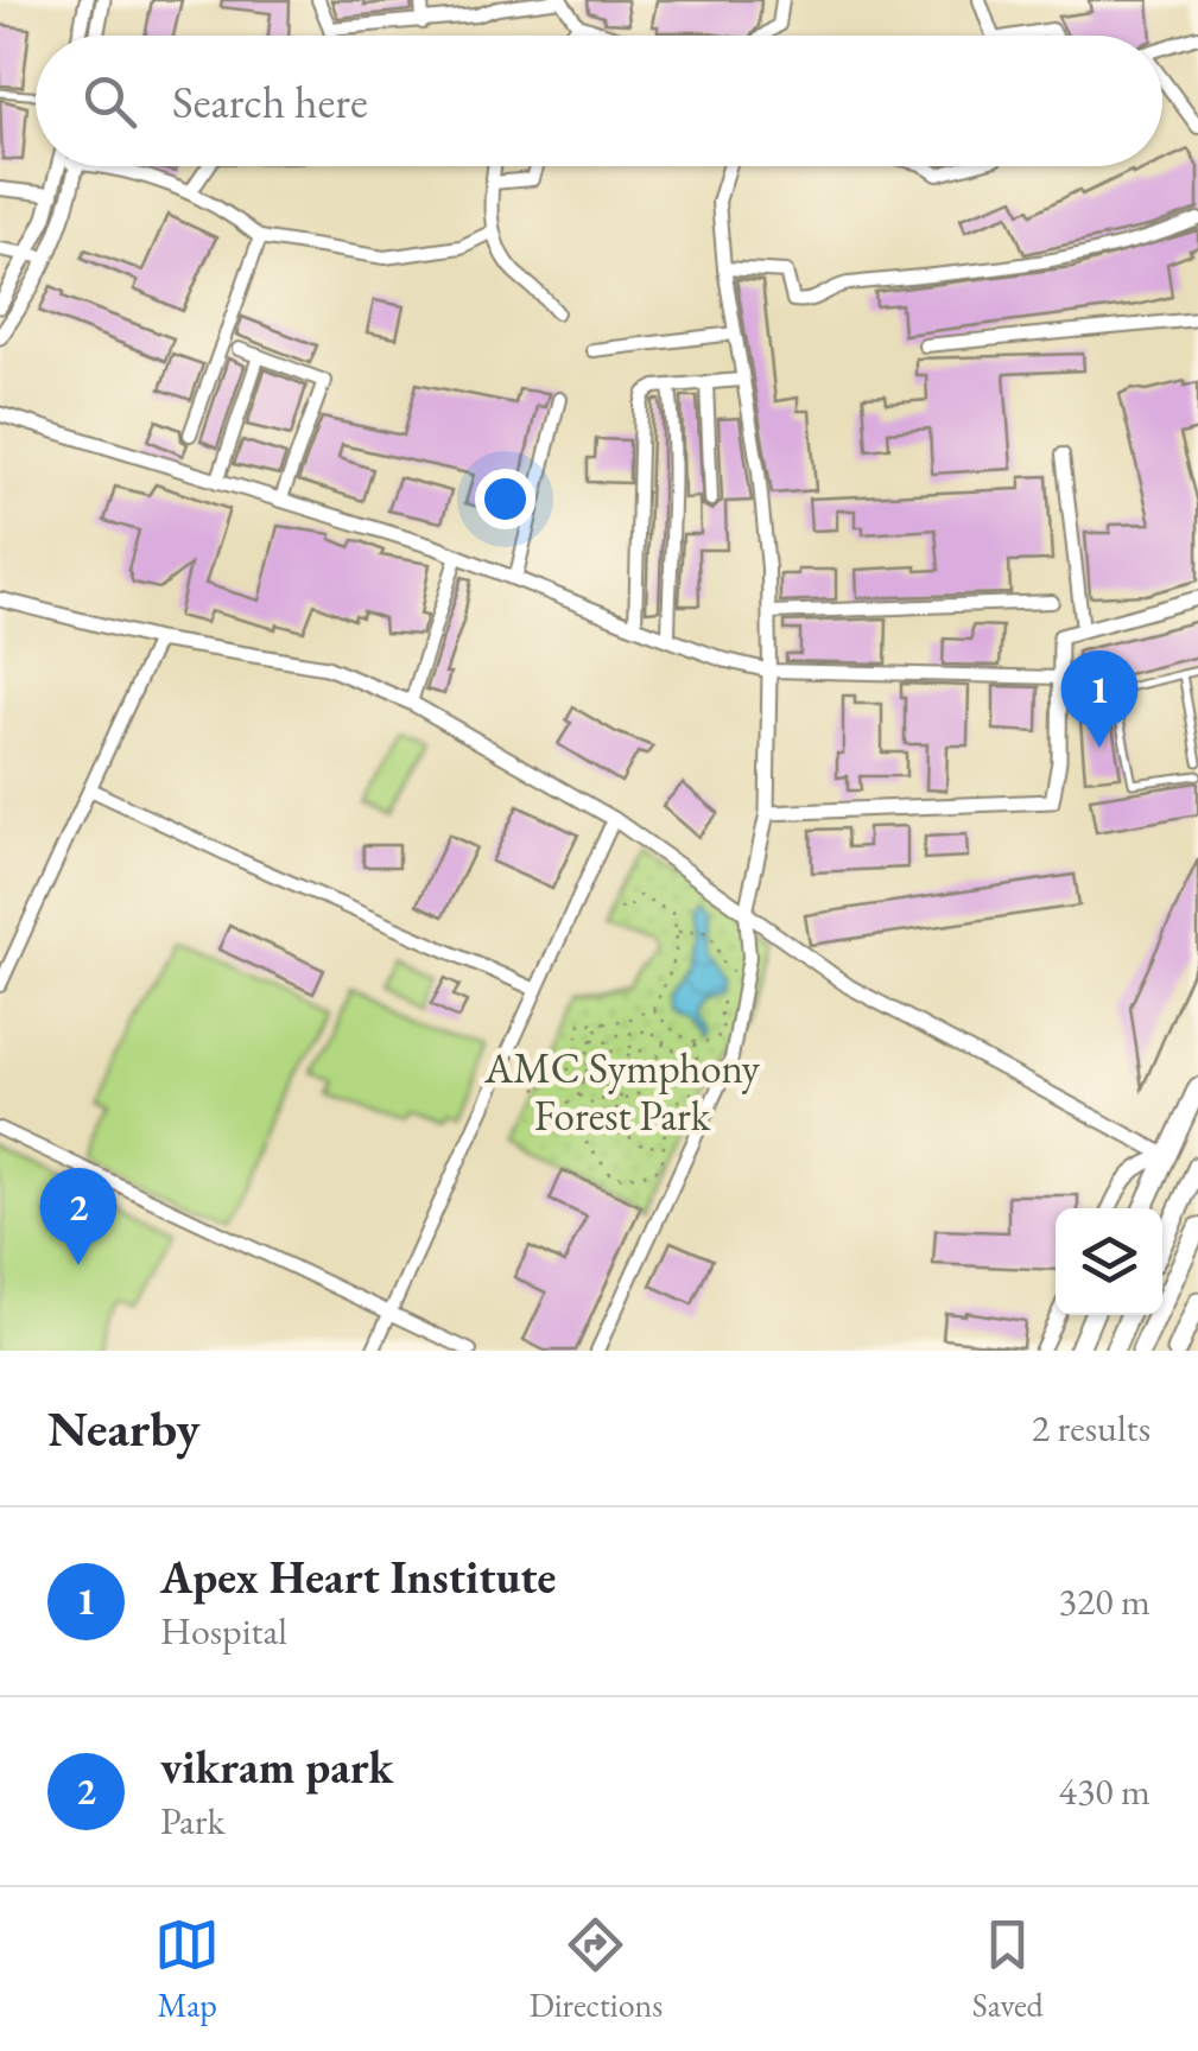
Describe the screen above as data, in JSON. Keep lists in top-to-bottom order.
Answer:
{
  "parks": ["AMC Symphony Forest Park"],
  "page": {
    "search": "Search here",
    "pins": ["1", "2"],
    "heading": ["Nearby", "2 results"],
    "list": [
      {
        "mark": "1",
        "name": "Apex Heart Institute",
        "note": "Hospital",
        "value": "320 m"
      },
      {
        "mark": "2",
        "name": "vikram park",
        "note": "Park",
        "value": "430 m"
      }
    ],
    "nav": ["Map", "Directions", "Saved"]
  }
}
